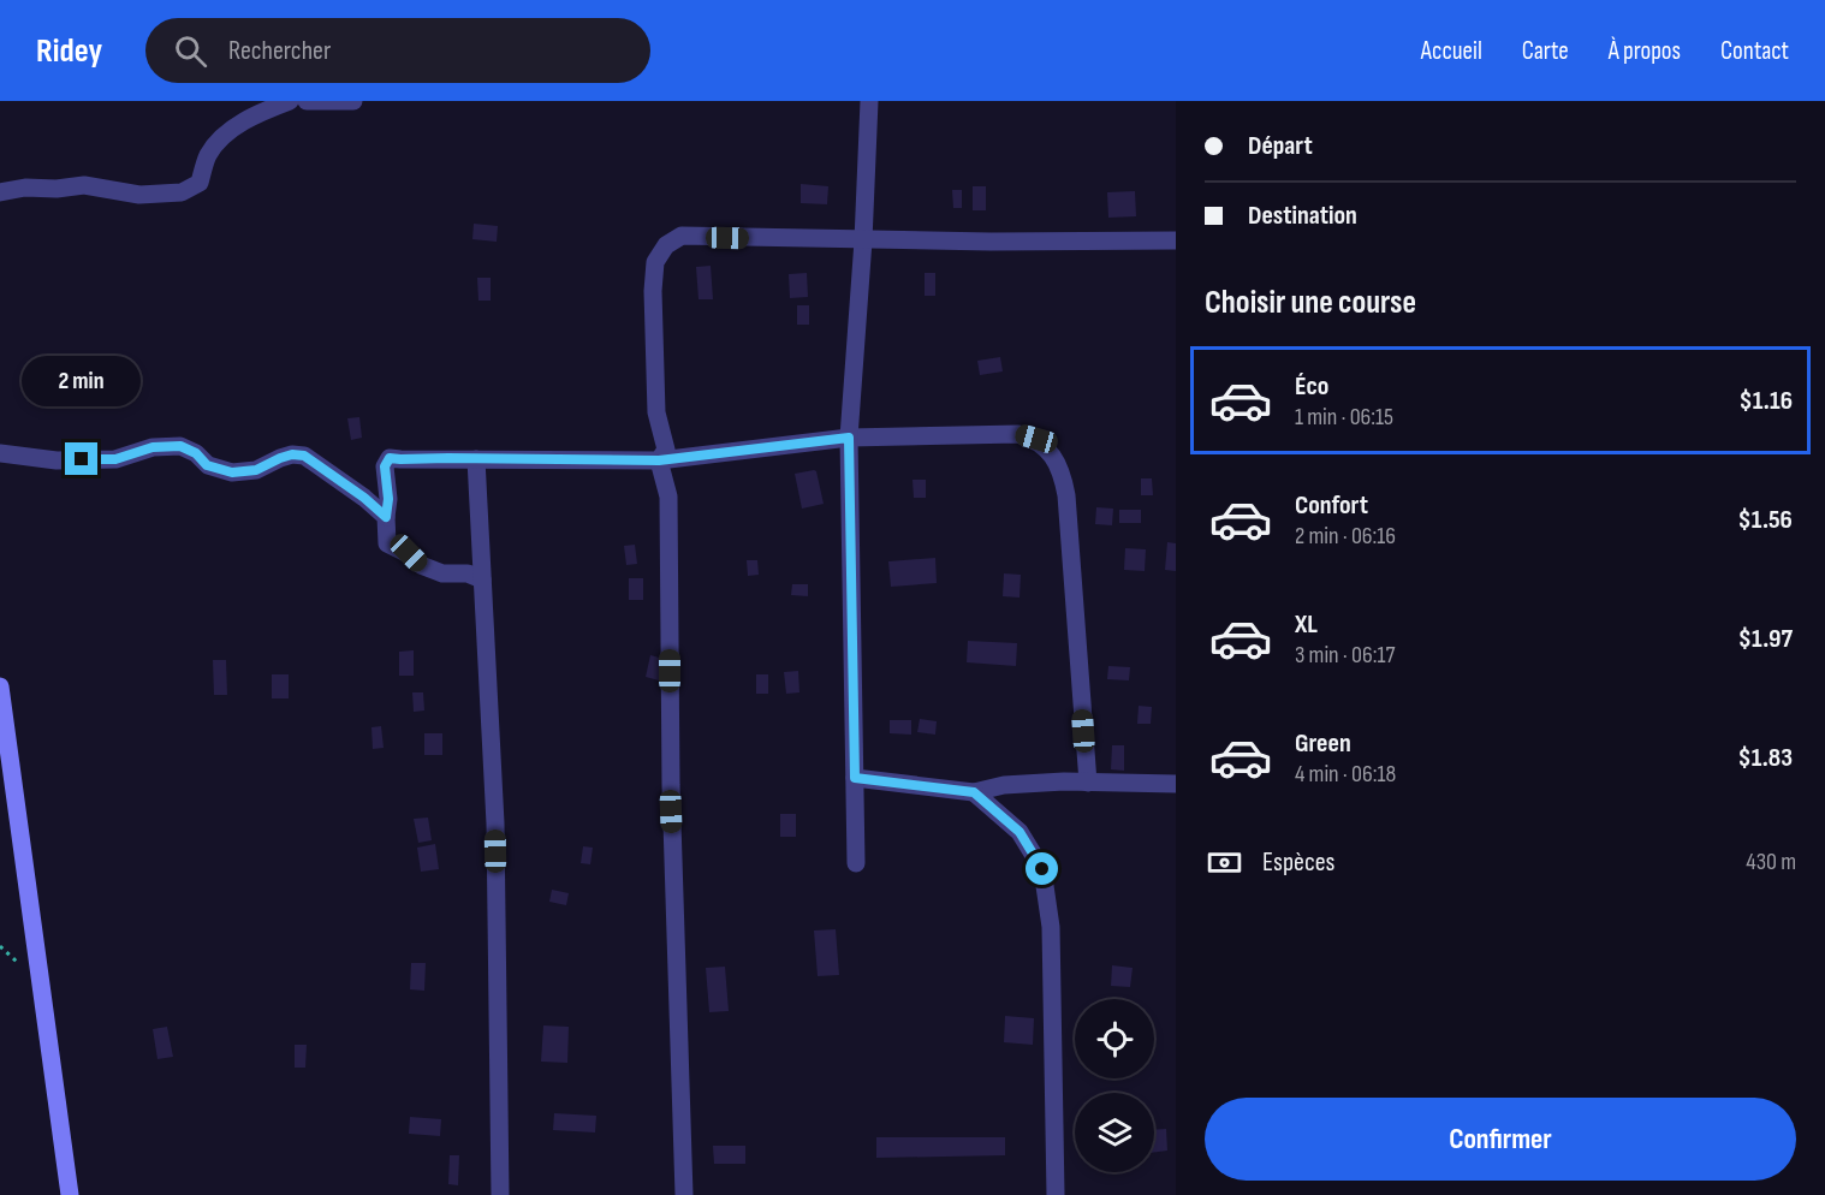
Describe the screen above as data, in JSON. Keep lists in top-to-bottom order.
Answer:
{
  "page": {
    "header": "Ridey",
    "search": "Rechercher",
    "nav": [
      "Accueil",
      "Carte",
      "À propos",
      "Contact"
    ],
    "banner": ["Départ", "Destination"],
    "heading": "Choisir une course",
    "list": [
      {
        "name": "Éco",
        "note": "1 min · 06:15",
        "value": "$1.16"
      },
      {
        "name": "Confort",
        "note": "2 min · 06:16",
        "value": "$1.56"
      },
      {
        "name": "XL",
        "note": "3 min · 06:17",
        "value": "$1.97"
      },
      {
        "name": "Green",
        "note": "4 min · 06:18",
        "value": "$1.83"
      }
    ],
    "bubble": "2 min",
    "pay": ["Espèces", "430 m"],
    "buttons": "Confirmer"
  }
}
